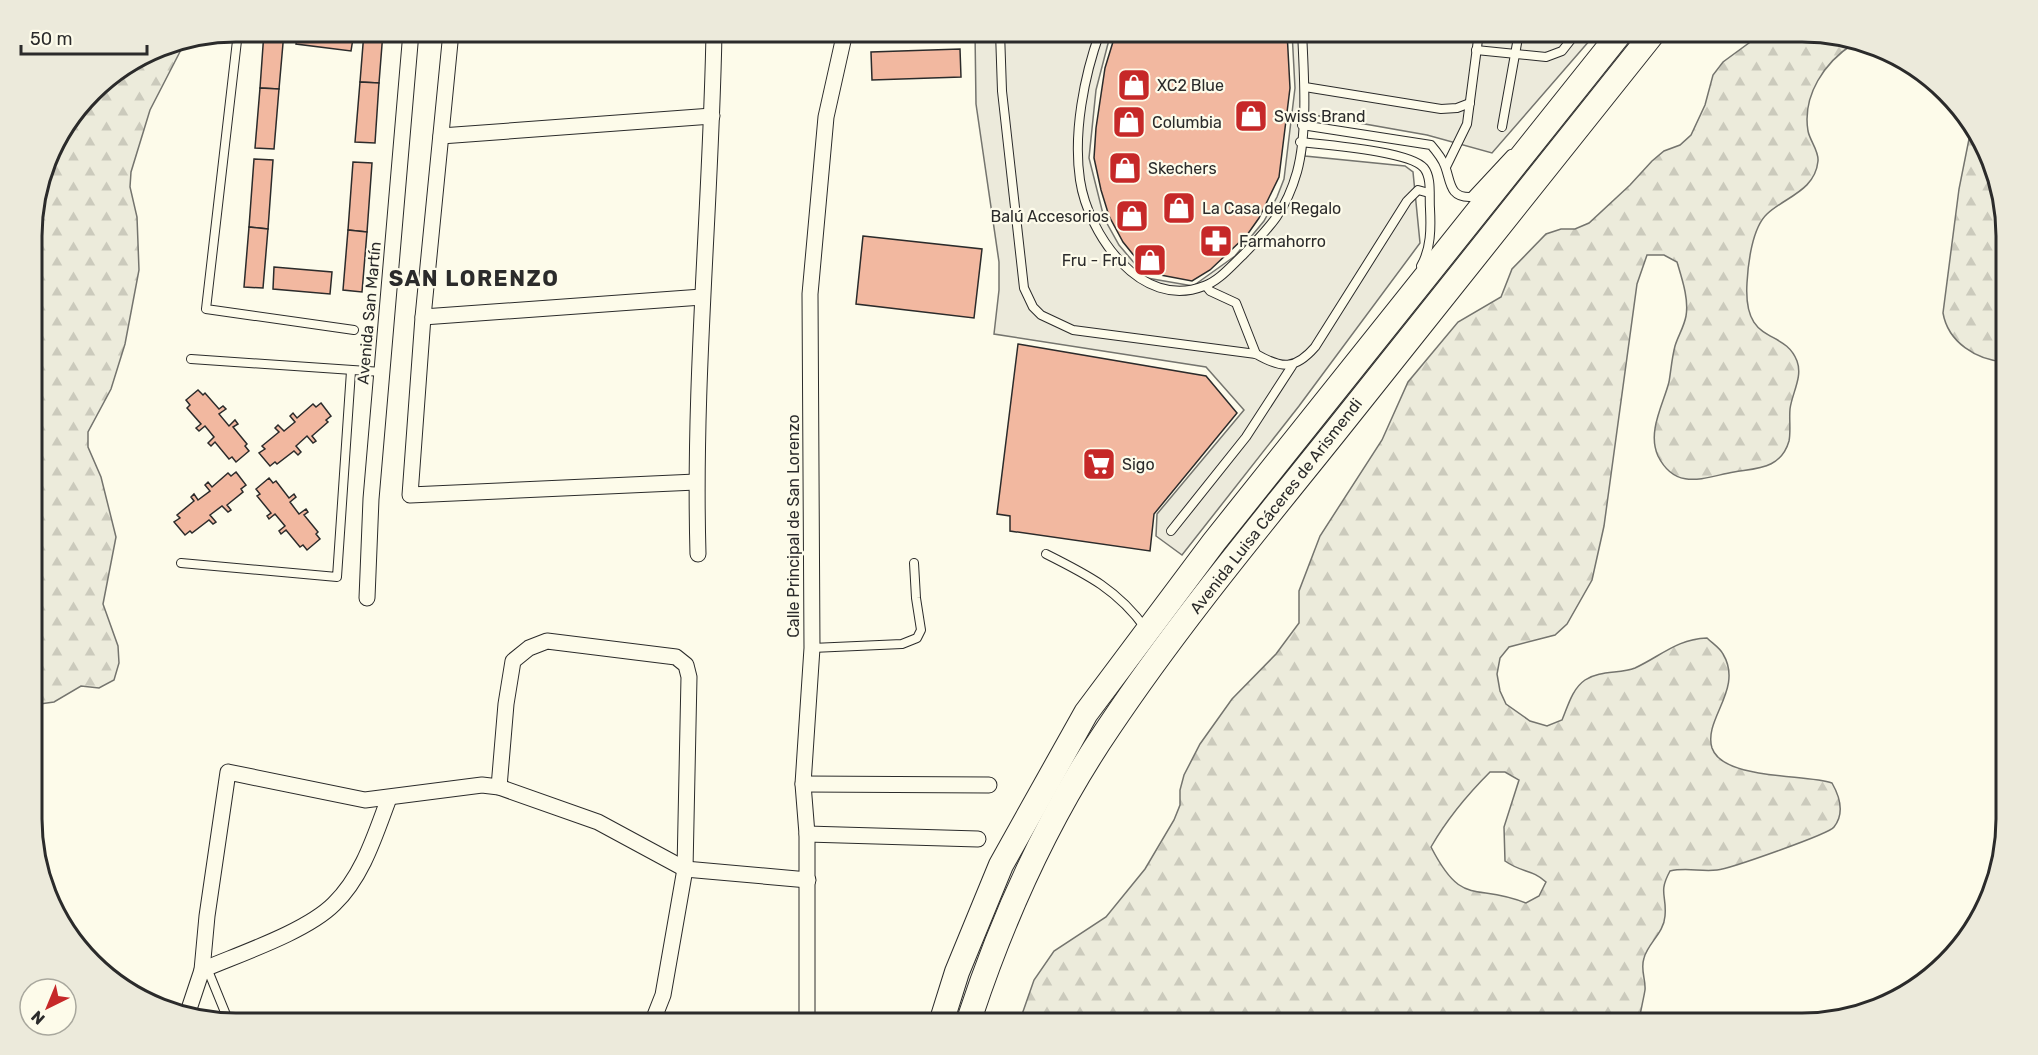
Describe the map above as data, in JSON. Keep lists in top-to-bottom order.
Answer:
{
  "streets": {
    "main road": ["Avenida Luisa Cáceres de Arismendi"],
    "street": ["Avenida San Martín", "Calle Principal de San Lorenzo"]
  },
  "districts": ["SAN LORENZO"],
  "places": {
    "shop": [
      "XC2 Blue",
      "Swiss Brand",
      "Columbia",
      "Skechers",
      "La Casa del Regalo",
      "Balú Accesorios",
      "Fru - Fru"
    ],
    "pharmacy": ["Farmahorro"],
    "supermarket": ["Sigo"]
  },
  "scale_bar": "50 m",
  "north": "bottom left"
}
